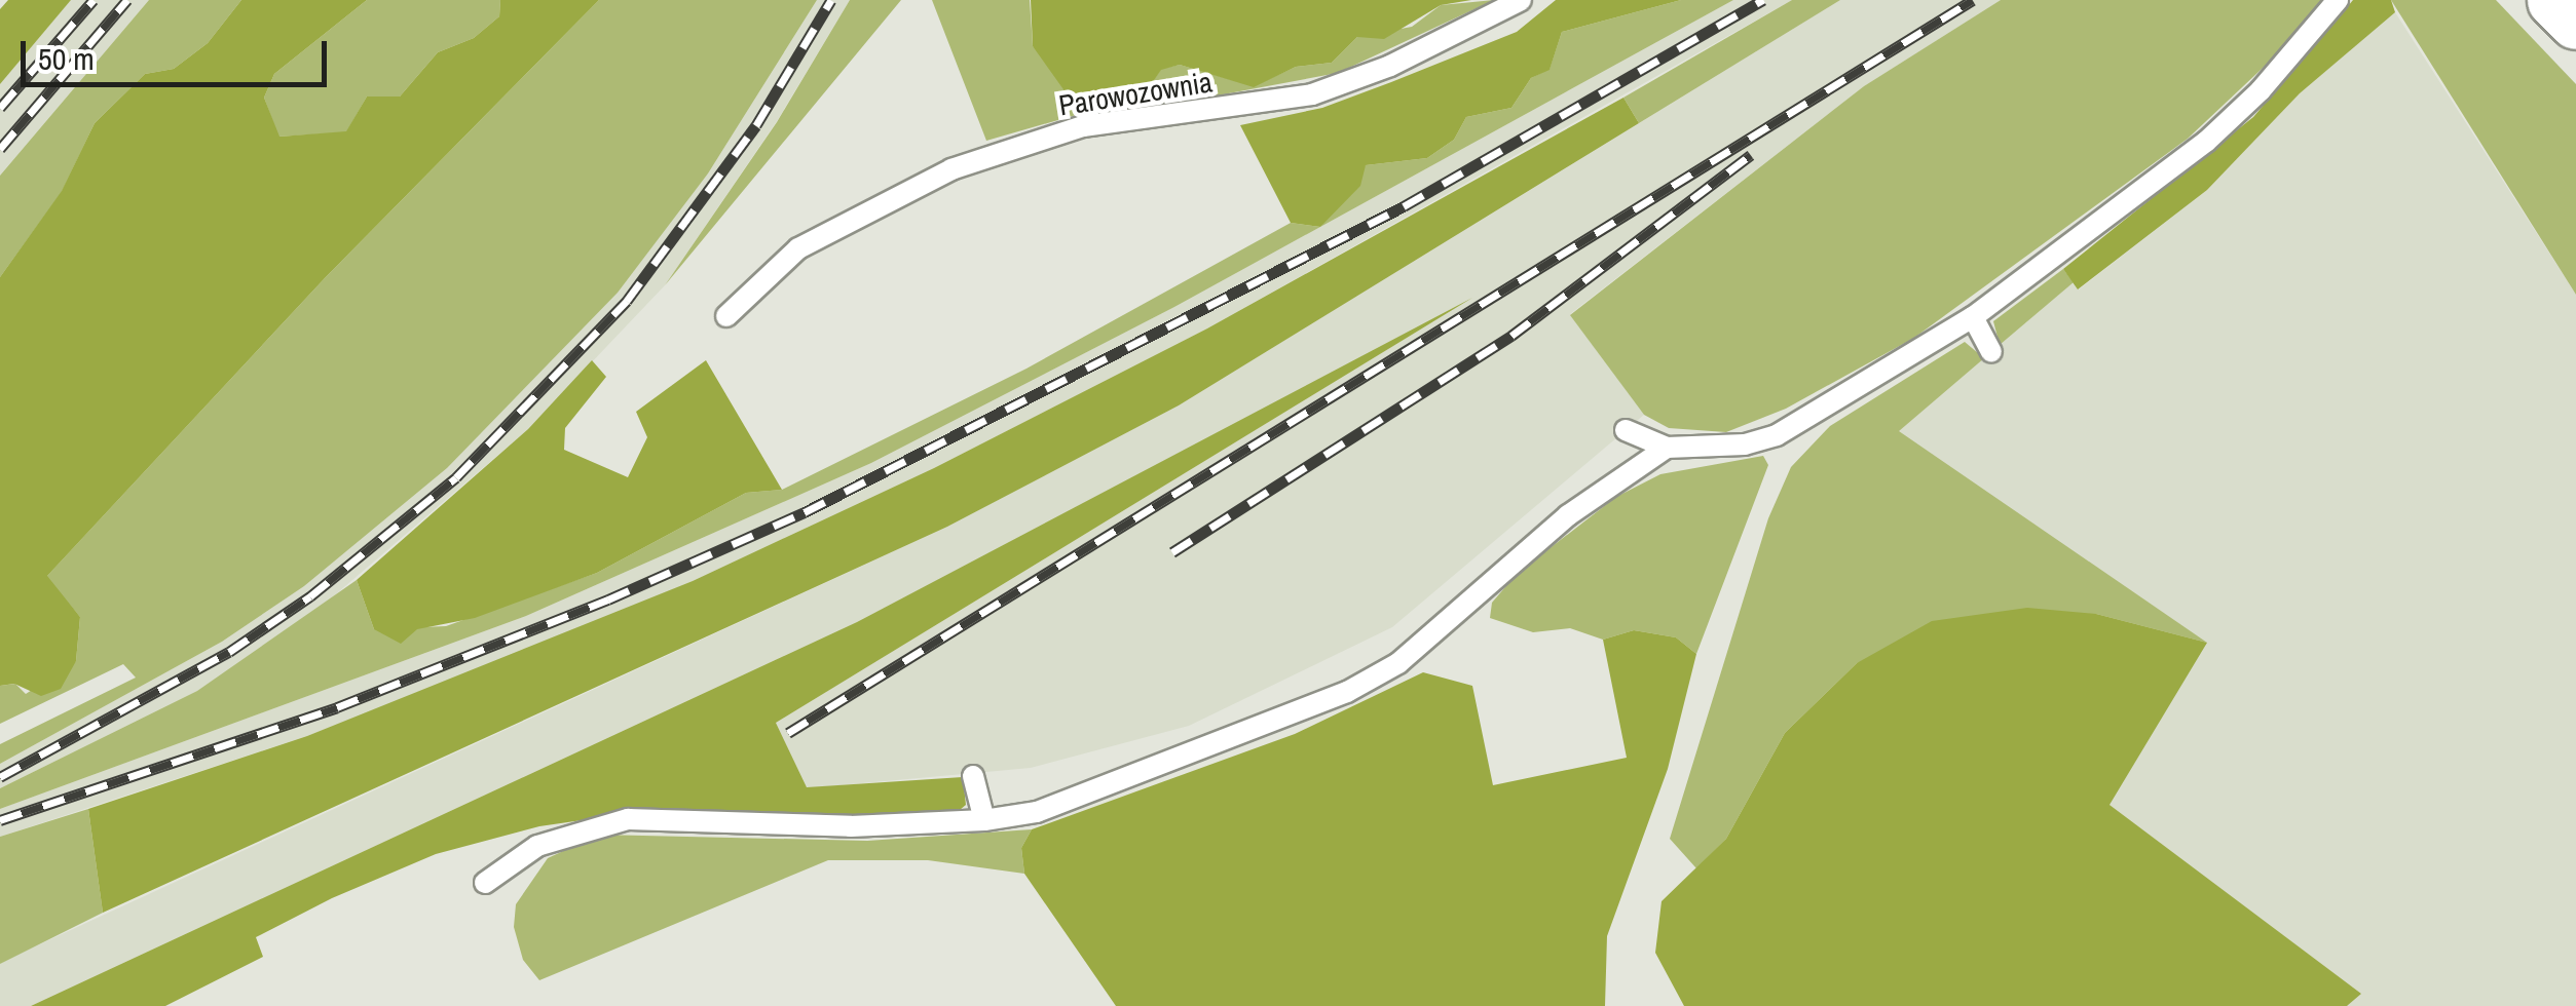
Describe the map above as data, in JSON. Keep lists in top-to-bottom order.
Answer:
{
  "streets": {
    "lane": ["Parowozownia"]
  },
  "scale_bar": "50 m"
}
